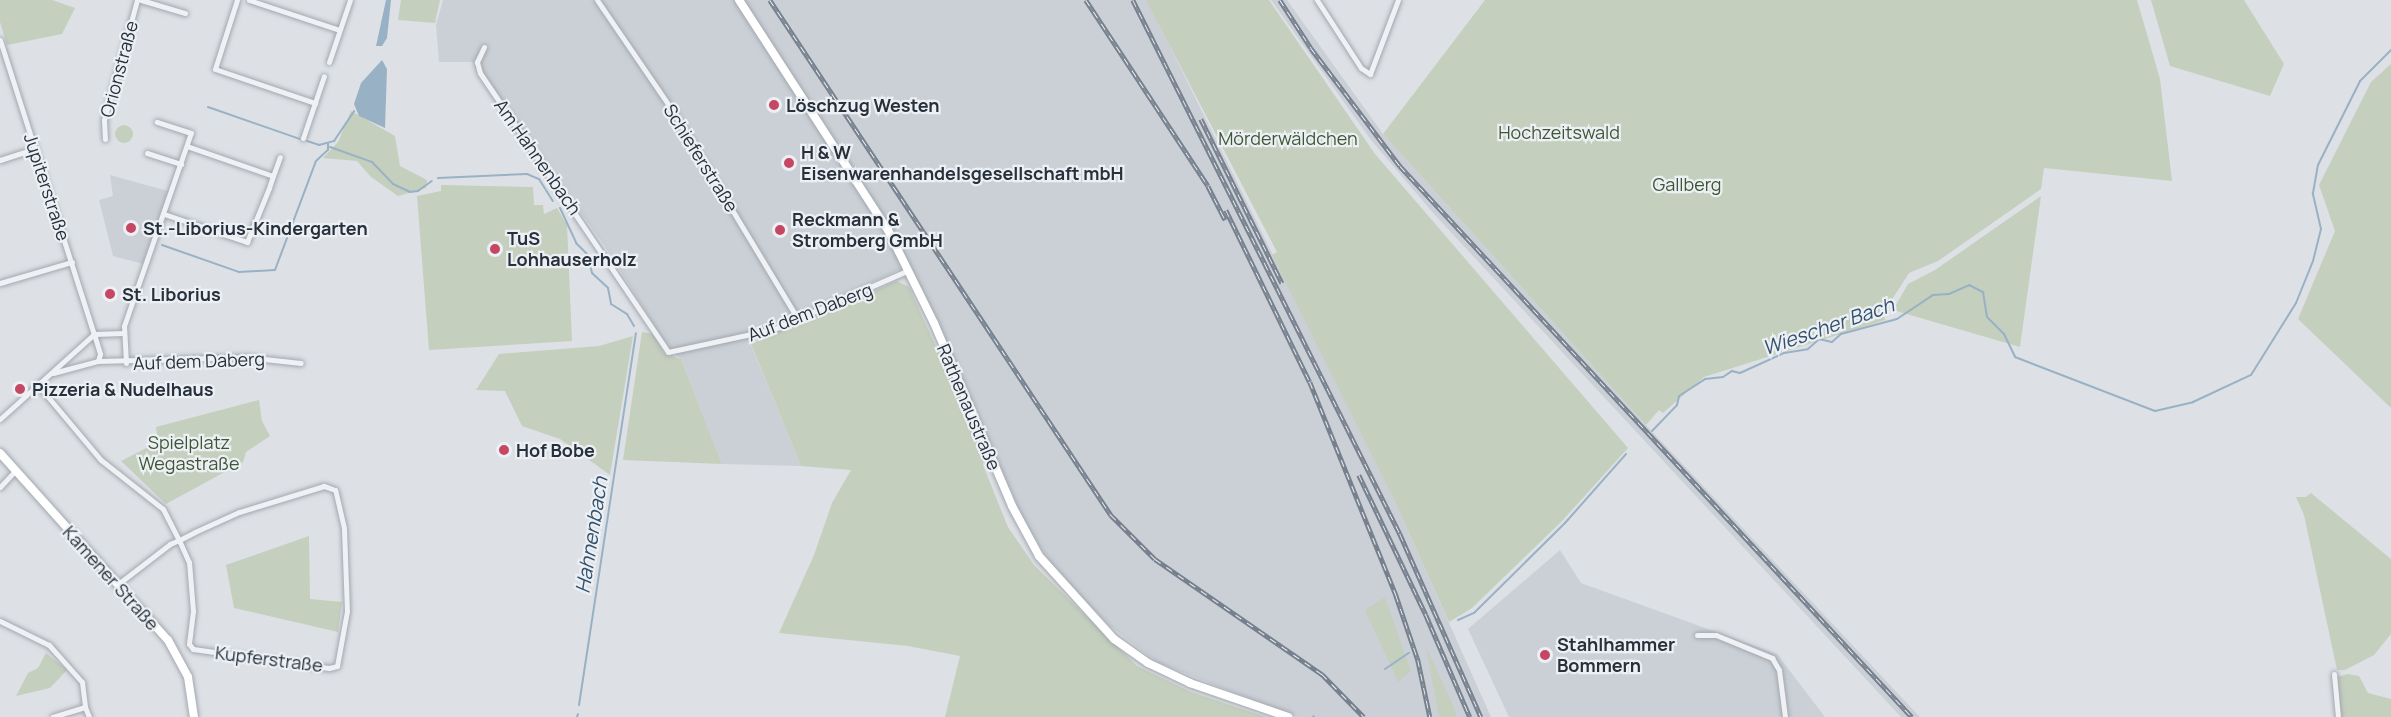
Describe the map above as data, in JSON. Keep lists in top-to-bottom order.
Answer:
{
  "streets": {
    "street": [
      "Orionstraße",
      "Am Hahnenbach",
      "Schieferstraße",
      "Jupiterstraße",
      "Auf dem Daberg",
      "Rathenaustraße",
      "Kamener Straße",
      "Kupferstraße"
    ]
  },
  "crossings": [
    ["Am Hahnenbach", "Auf dem Daberg"],
    ["Schieferstraße", "Auf dem Daberg"],
    ["Jupiterstraße", "Auf dem Daberg"],
    ["Auf dem Daberg", "Rathenaustraße"]
  ],
  "water": ["Wiescher Bach", "Hahnenbach"],
  "parks": [
    "Hochzeitswald",
    "Mörderwäldchen",
    "Gallberg",
    "Spielplatz Wegastraße"
  ],
  "places": [
    "Löschzug Westen",
    "H & W Eisenwarenhandelsgesellschaft mbH",
    "St.-Liborius-Kindergarten",
    "Reckmann & Stromberg GmbH",
    "TuS Lohhauserholz",
    "St. Liborius",
    "Pizzeria & Nudelhaus",
    "Hof Bobe",
    "Stahlhammer Bommern"
  ]
}
